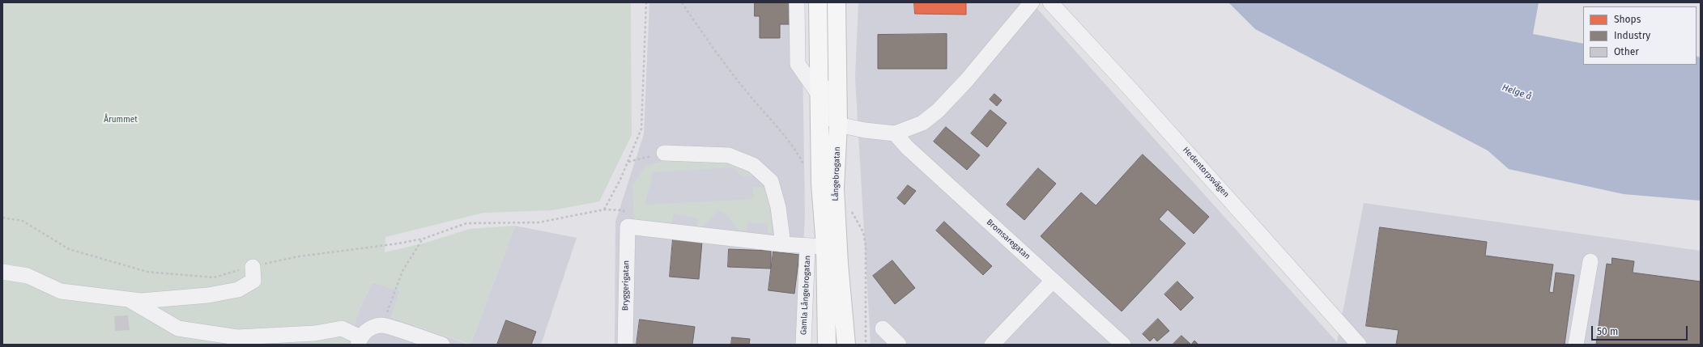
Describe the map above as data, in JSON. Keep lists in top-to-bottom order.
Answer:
{
  "streets": {
    "main road": ["Långebrogatan"],
    "street": [
      "Hedentorpsvägen",
      "Bromsaregatan",
      "Bryggerigatan",
      "Gamla Långebrogatan"
    ]
  },
  "water": ["Helge å"],
  "parks": ["Årummet"],
  "legend": ["Shops", "Industry", "Other"],
  "scale_bar": "50 m"
}
